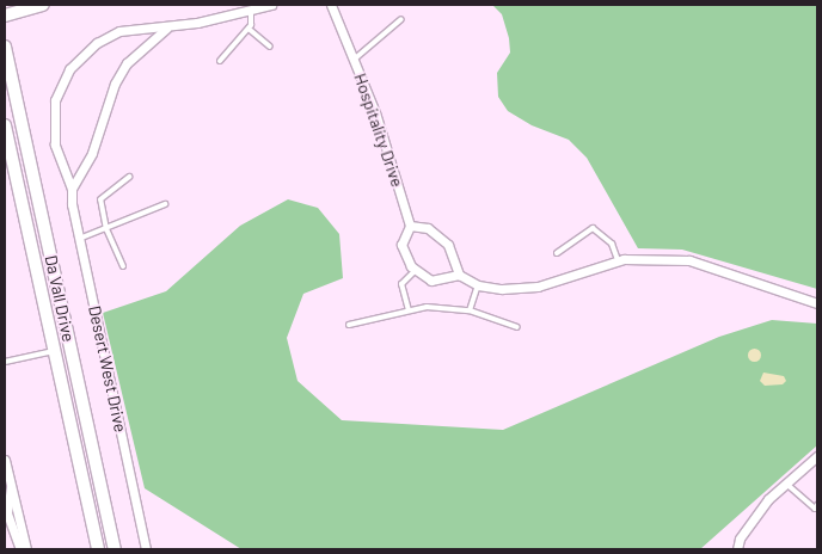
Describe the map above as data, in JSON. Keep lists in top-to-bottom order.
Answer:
{
  "streets": {
    "main road": ["Da Vall Drive"],
    "street": ["Hospitality Drive", "Desert West Drive"]
  }
}
